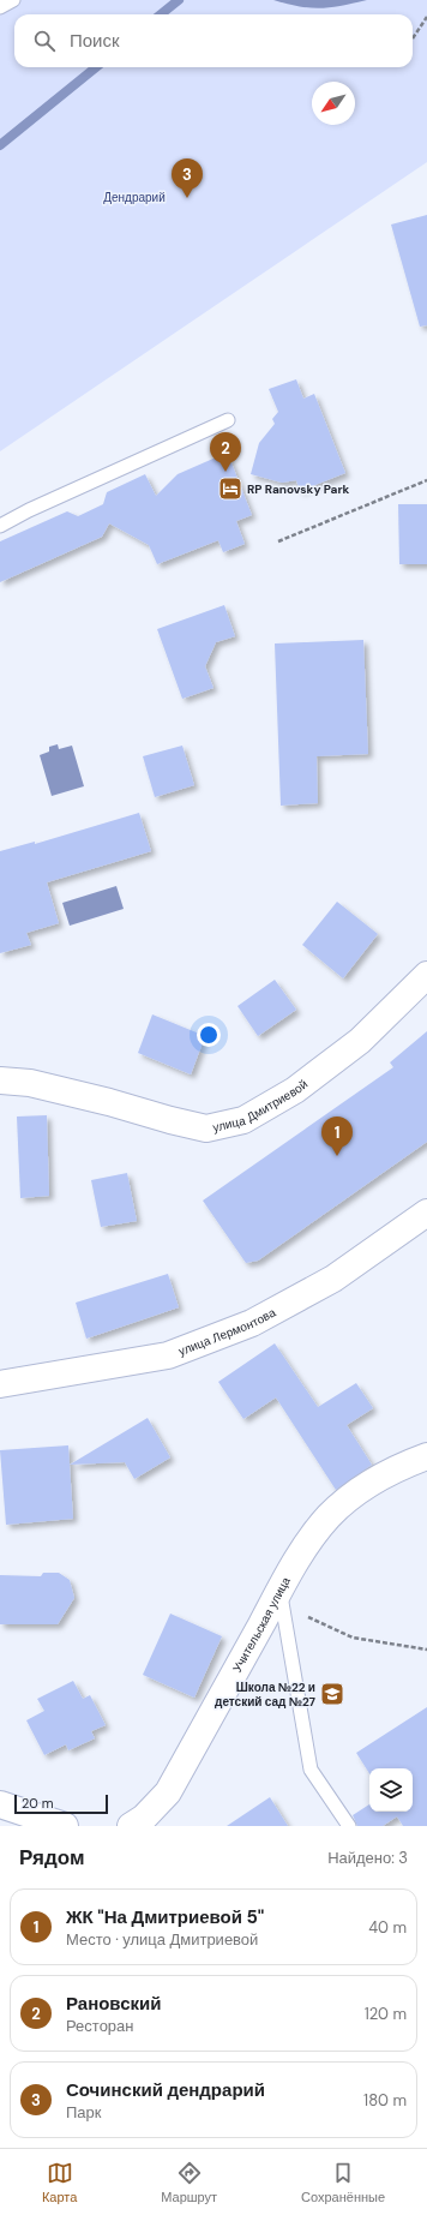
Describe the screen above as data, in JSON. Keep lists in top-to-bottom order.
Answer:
{
  "streets": {
    "street": ["улица Дмитриевой", "улица Лермонтова", "Учительская улица"]
  },
  "parks": ["Дендрарий"],
  "places": {
    "hotel": ["RP Ranovsky Park"],
    "school or university": ["Школа №22 и детский сад №27"]
  },
  "scale_bar": "20 m",
  "north": "bottom left",
  "page": {
    "search": "Поиск",
    "pins": ["3", "2", "1"],
    "scale": "20 m",
    "heading": ["Рядом", "Найдено: 3"],
    "list": [
      {
        "mark": "1",
        "name": "ЖК \"На Дмитриевой 5\"",
        "note": "Место · улица Дмитриевой",
        "value": "40 m"
      },
      {
        "mark": "2",
        "name": "Рановский",
        "note": "Ресторан",
        "value": "120 m"
      },
      {
        "mark": "3",
        "name": "Сочинский дендрарий",
        "note": "Парк",
        "value": "180 m"
      }
    ],
    "nav": ["Карта", "Маршрут", "Сохранённые"]
  }
}
